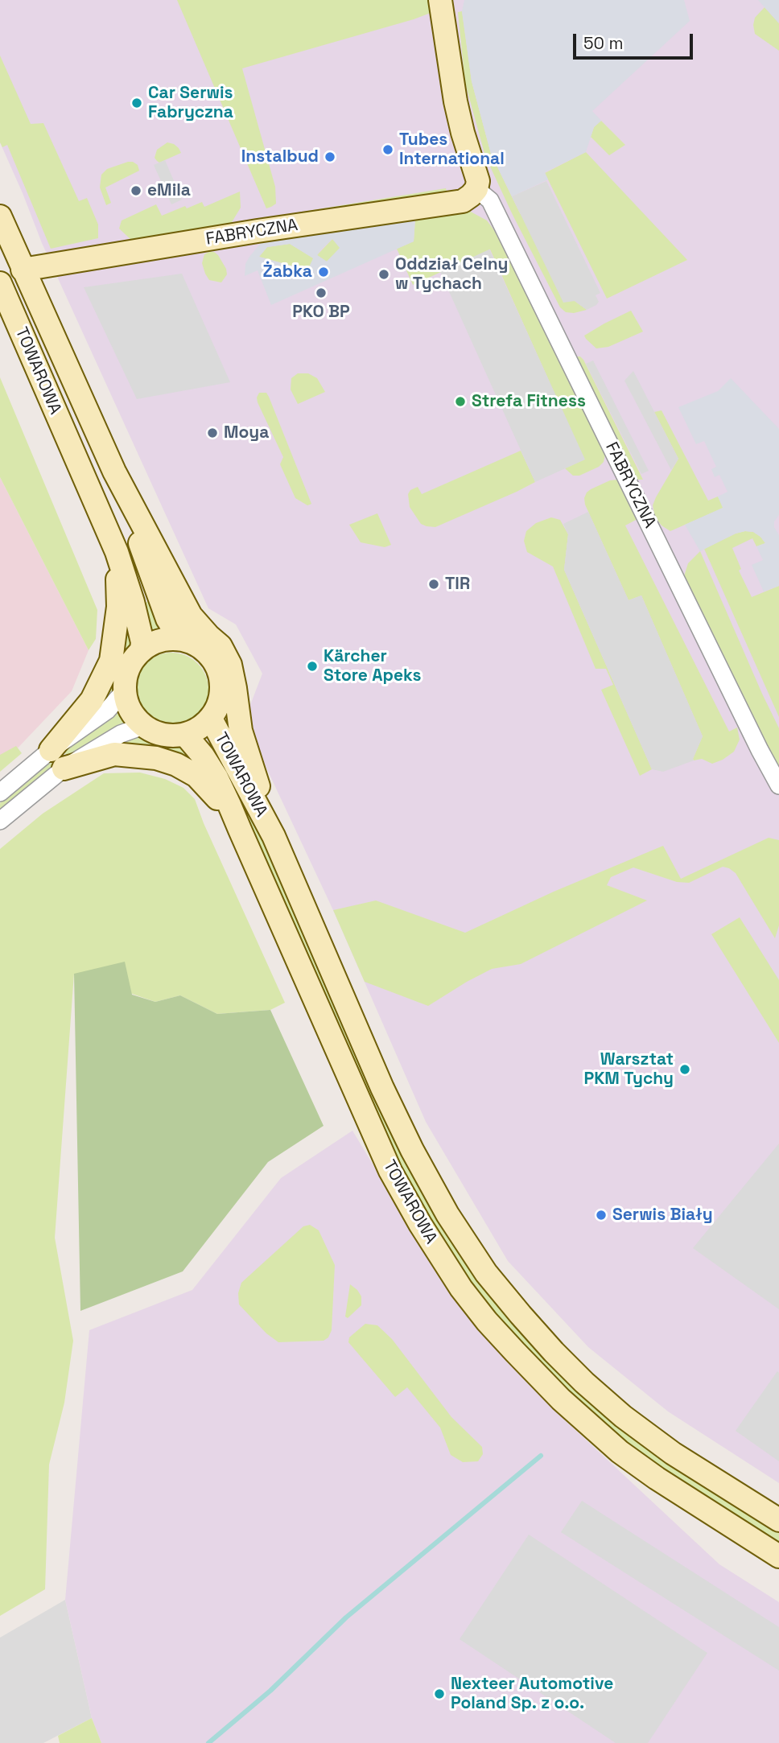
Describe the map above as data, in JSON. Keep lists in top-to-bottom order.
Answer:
{
  "streets": {
    "street": ["FABRYCZNA", "TOWAROWA"]
  },
  "crossings": [
    ["FABRYCZNA", "TOWAROWA"]
  ],
  "places": [
    "Car Serwis Fabryczna",
    "Tubes International",
    "Instalbud",
    "eMila",
    "Żabka",
    "Oddział Celny w Tychach",
    "PKO BP",
    "Strefa Fitness",
    "Moya",
    "TIR",
    "Kärcher Store Apeks",
    "Warsztat PKM Tychy",
    "Serwis Biały",
    "Nexteer Automotive Poland Sp. z o.o."
  ],
  "scale_bar": "50 m"
}
